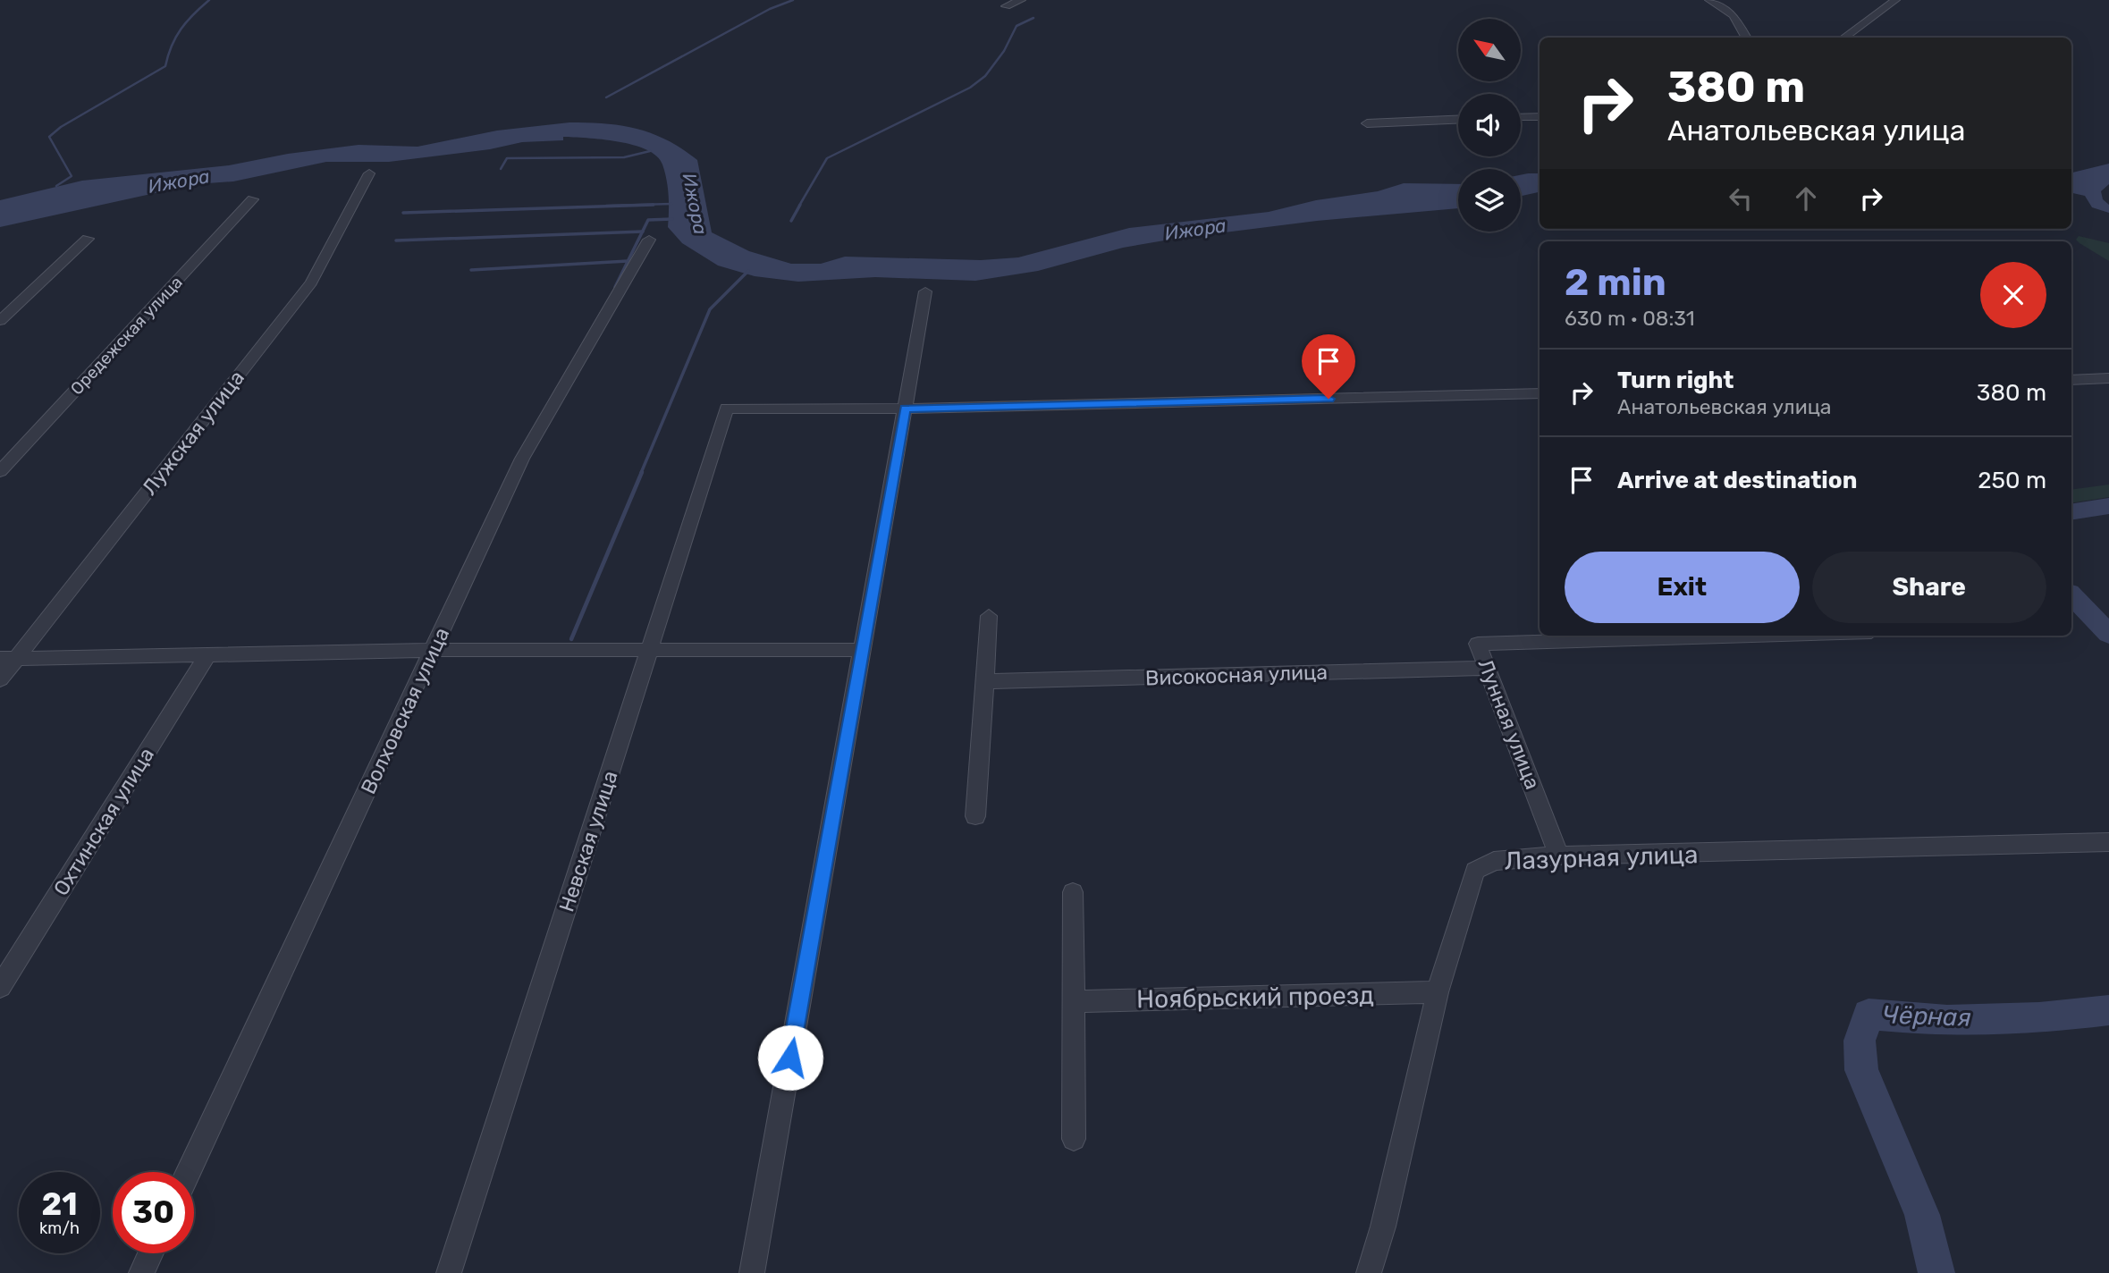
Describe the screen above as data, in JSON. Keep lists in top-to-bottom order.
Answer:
{
  "streets": {
    "street": [
      "Оредежская улица",
      "Лужская улица",
      "Високосная улица",
      "Волховская улица",
      "Лунная улица",
      "Охтинская улица",
      "Невская улица",
      "Лазурная улица",
      "Ноябрьский проезд"
    ]
  },
  "crossings": [
    ["Високосная улица", "Лунная улица"],
    ["Лунная улица", "Лазурная улица"],
    ["Лазурная улица", "Ноябрьский проезд"]
  ],
  "water": ["Ижора", "Чёрная"],
  "north": "top left",
  "page": {
    "turn": ["380 m", "Анатольевская улица"],
    "heading": ["2 min", "630 m · 08:31"],
    "list": [
      {
        "name": "Turn right",
        "note": "Анатольевская улица",
        "value": "380 m"
      },
      {
        "name": "Arrive at destination",
        "value": "250 m"
      }
    ],
    "buttons": ["Exit", "Share"],
    "speed": "21 km/h",
    "limit": "30"
  }
}
